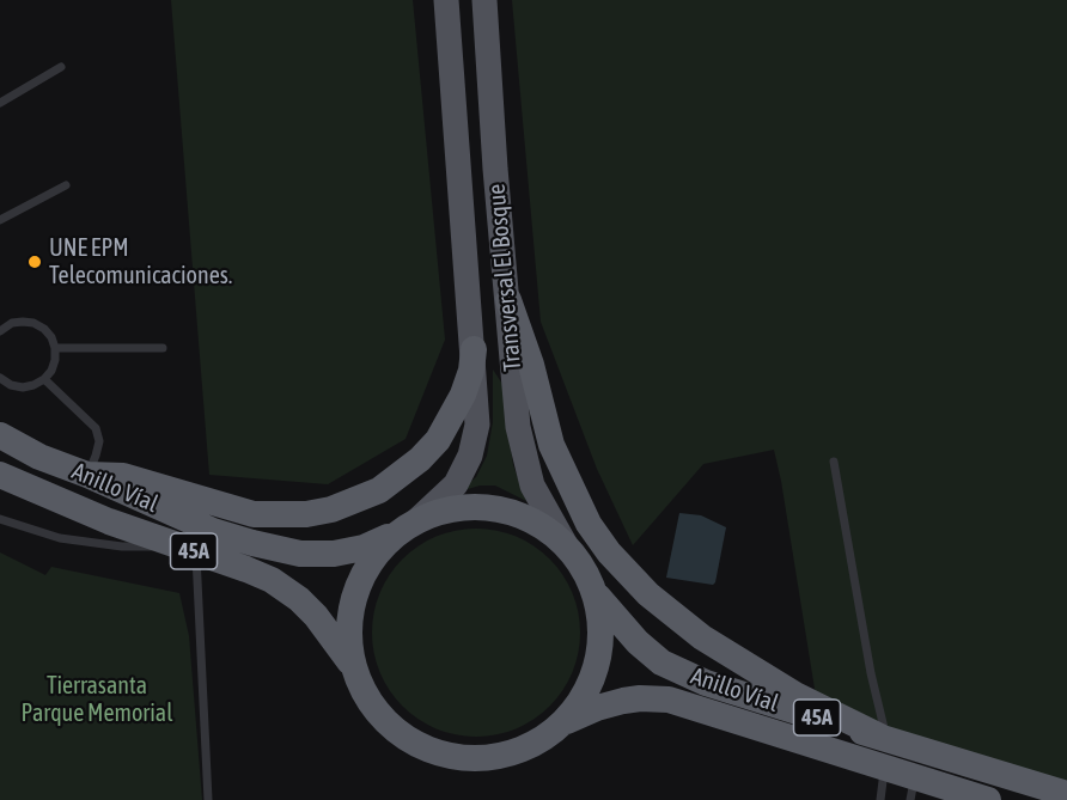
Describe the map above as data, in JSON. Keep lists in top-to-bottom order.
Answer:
{
  "streets": {
    "highway": ["Anillo Víal", "45A"],
    "main road": ["Transversal El Bosque"]
  },
  "crossings": [
    ["Transversal El Bosque", "Anillo Víal"]
  ],
  "parks": ["Tierrasanta Parque Memorial"],
  "places": ["UNE EPM Telecomunicaciones."]
}
